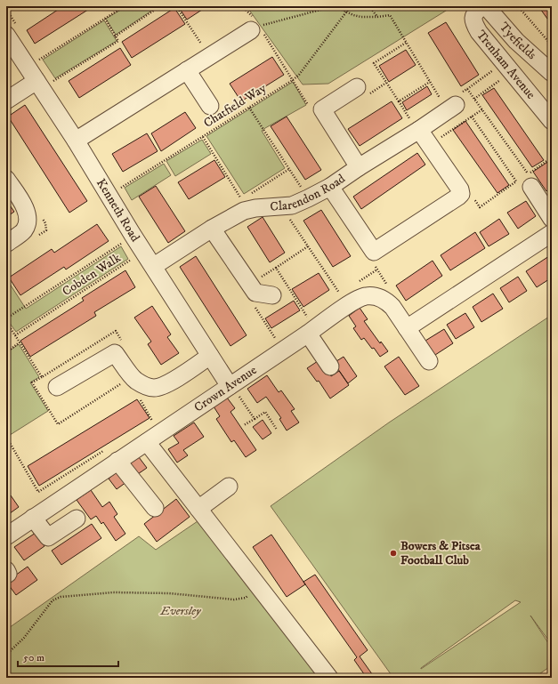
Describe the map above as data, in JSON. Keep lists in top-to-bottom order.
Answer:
{
  "streets": {
    "street": [
      "Tyefields",
      "Trenham Avenue",
      "Clarendon Road",
      "Kenneth Road",
      "Crown Avenue"
    ],
    "path": ["Chatfield Way", "Cobden Walk"]
  },
  "crossings": [
    ["Chatfield Way", "Kenneth Road"],
    ["Clarendon Road", "Kenneth Road"],
    ["Kenneth Road", "Crown Avenue"]
  ],
  "parks": ["Eversley"],
  "places": ["Bowers & Pitsea Football Club"],
  "scale_bar": "50 m"
}
